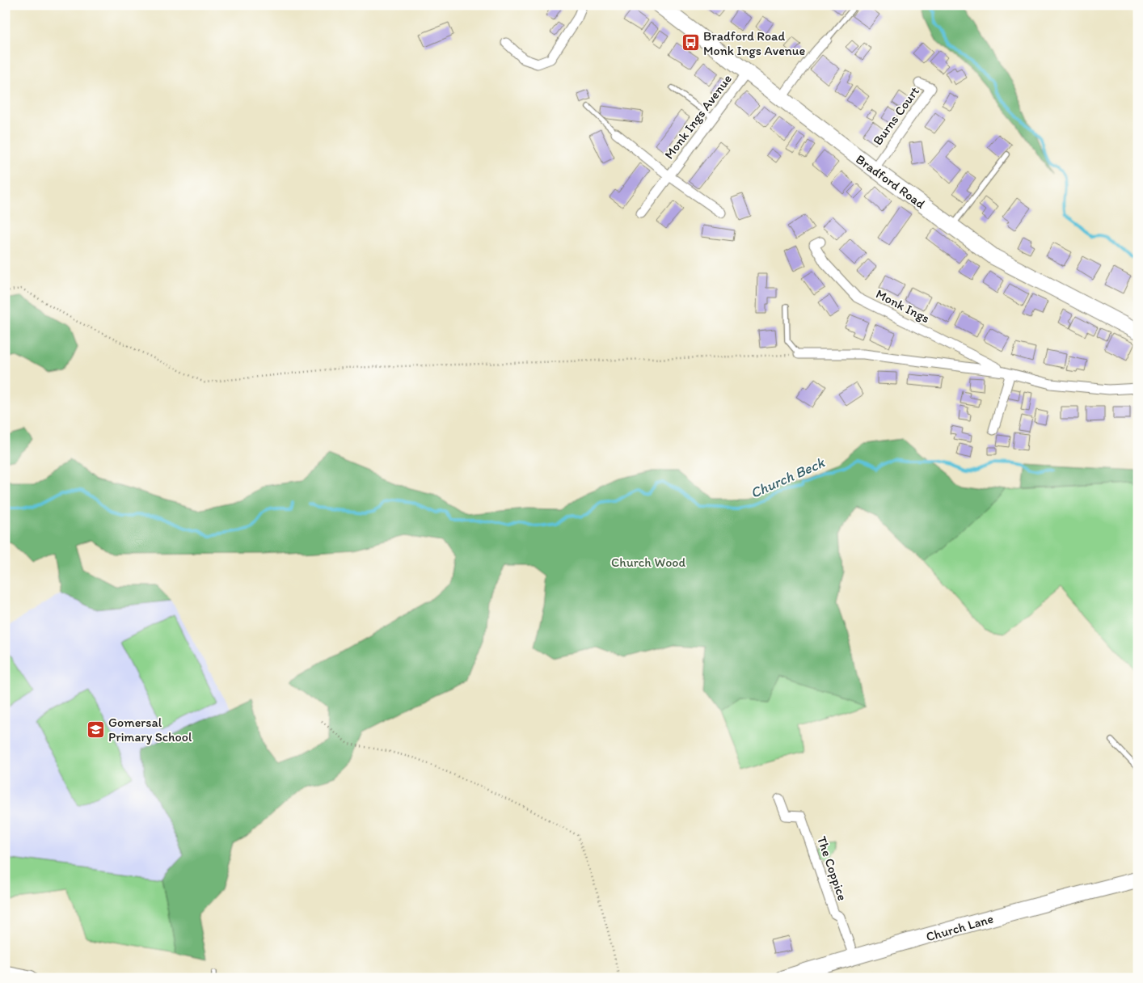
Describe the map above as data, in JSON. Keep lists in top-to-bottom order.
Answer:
{
  "streets": {
    "main road": ["Bradford Road", "Church Lane"],
    "street": [
      "Burns Court",
      "Monk Ings Avenue",
      "Monk Ings",
      "The Coppice"
    ]
  },
  "crossings": [
    ["Burns Court", "Bradford Road"],
    ["Monk Ings Avenue", "Bradford Road"],
    ["The Coppice", "Church Lane"]
  ],
  "water": ["Church Beck"],
  "parks": ["Church Wood"],
  "places": {
    "bus stop": ["Bradford Road Monk Ings Avenue"],
    "school or university": ["Gomersal Primary School"]
  }
}
